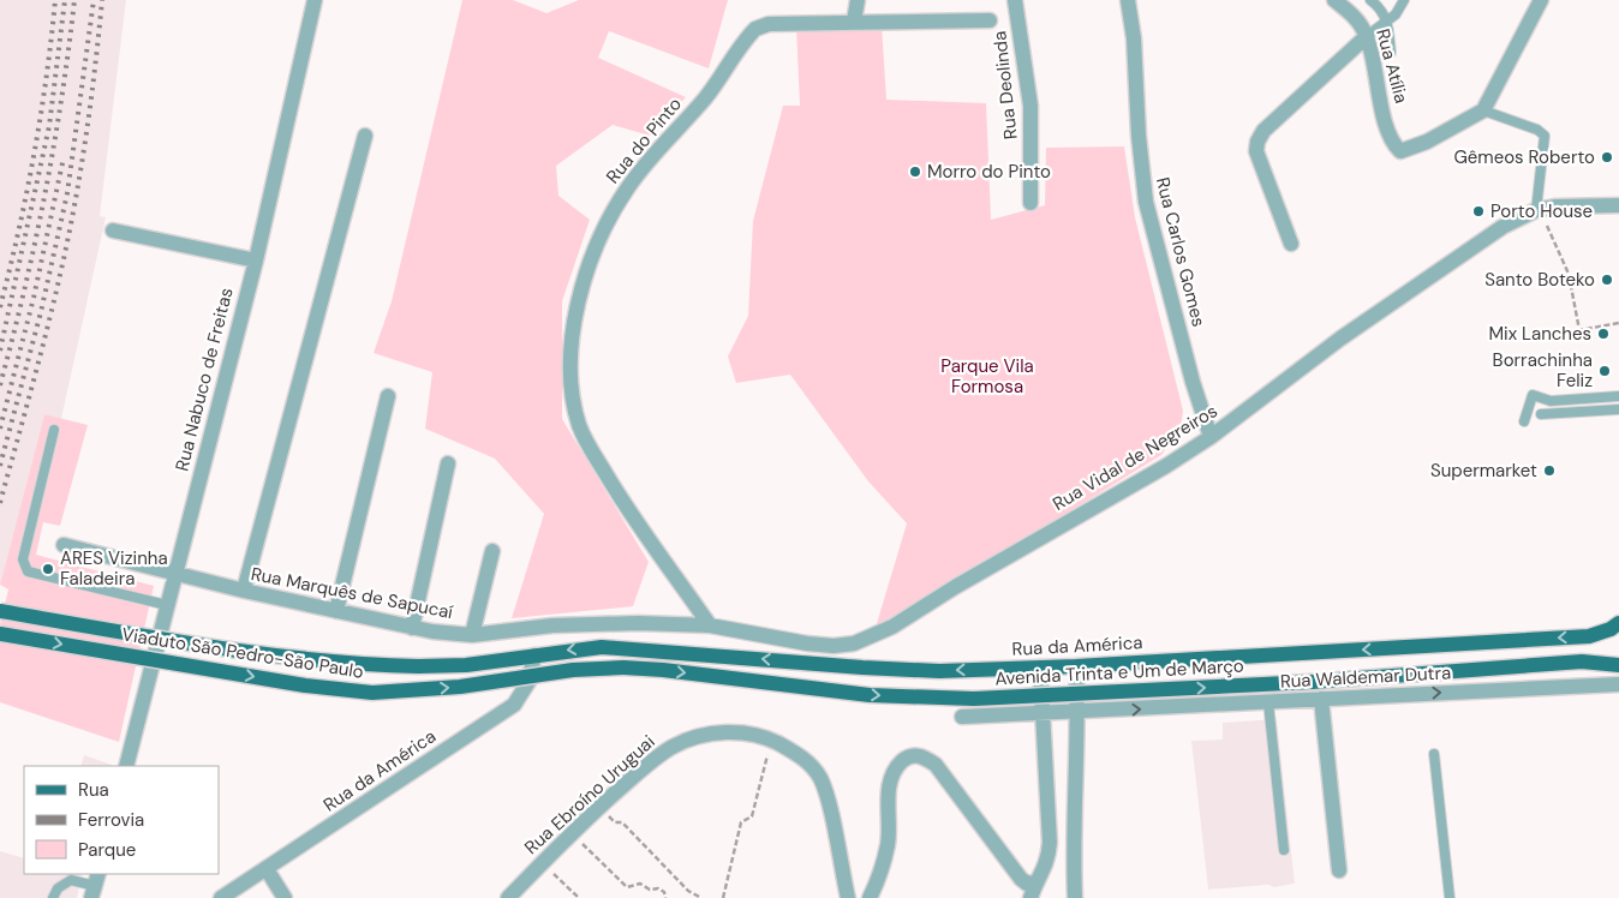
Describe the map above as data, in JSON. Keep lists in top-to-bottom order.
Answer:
{
  "streets": {
    "main road": ["Rua da América", "Viaduto São Pedro-São Paulo", "Avenida Trinta e Um de Março"],
    "street": [
      "Rua Atília",
      "Rua Deolinda",
      "Rua do Pinto",
      "Rua Carlos Gomes",
      "Rua Nabuco de Freitas",
      "Rua Vidal de Negreiros",
      "Rua Marquês de Sapucaí",
      "Rua Waldemar Dutra",
      "Rua Ebroíno Uruguai"
    ]
  },
  "crossings": [
    ["Rua do Pinto", "Rua Vidal de Negreiros"],
    ["Rua do Pinto", "Rua Marquês de Sapucaí"],
    ["Rua Carlos Gomes", "Rua Vidal de Negreiros"],
    ["Rua Nabuco de Freitas", "Rua Marquês de Sapucaí"],
    ["Rua Vidal de Negreiros", "Rua Marquês de Sapucaí"],
    ["Rua da América", "Viaduto São Pedro-São Paulo"],
    ["Viaduto São Pedro-São Paulo", "Avenida Trinta e Um de Março"]
  ],
  "one_way": ["Rua da América", "Avenida Trinta e Um de Março", "Rua Waldemar Dutra"],
  "parks": ["Parque Vila Formosa"],
  "places": [
    "Gêmeos Roberto",
    "Morro do Pinto",
    "Porto House",
    "Santo Boteko",
    "Mix Lanches",
    "Borrachinha Feliz",
    "Supermarket",
    "ARES Vizinha Faladeira"
  ],
  "legend": ["Rua", "Ferrovia", "Parque"]
}
